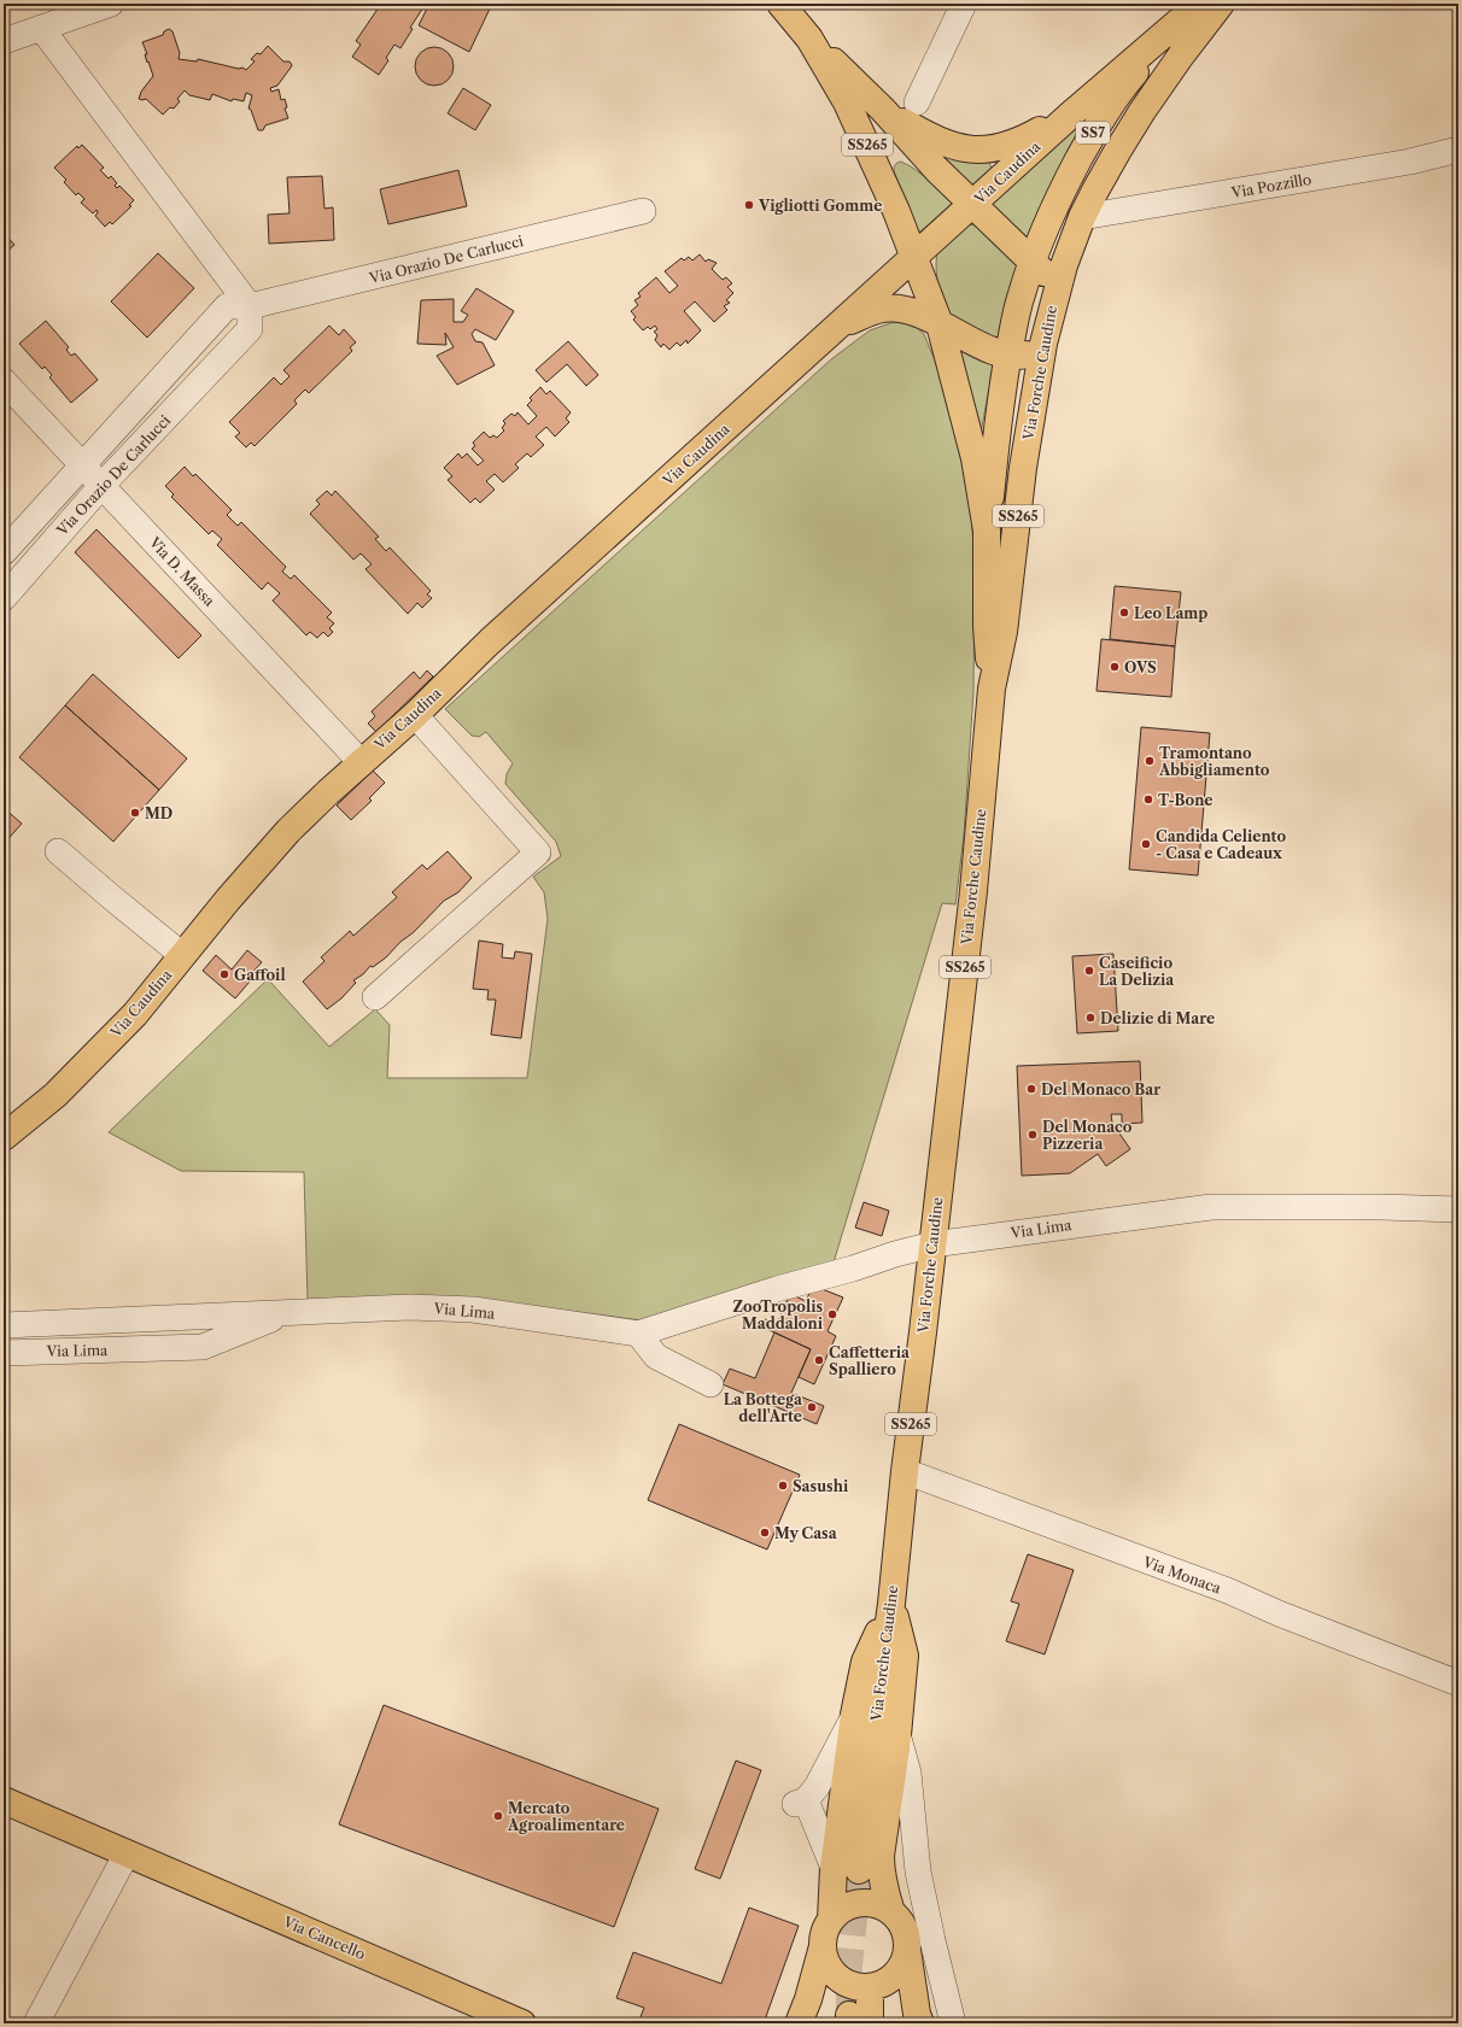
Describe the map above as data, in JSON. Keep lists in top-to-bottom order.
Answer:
{
  "streets": {
    "main road": [
      "SS7",
      "SS265",
      "Via Caudina",
      "Via Forche Caudine",
      "Via Cancello"
    ],
    "street": [
      "Via Pozzillo",
      "Via Orazio De Carlucci",
      "Via D. Massa",
      "Via Lima",
      "Via Monaca"
    ]
  },
  "crossings": [
    ["SS7", "Via Caudina"],
    ["SS7", "Via Pozzillo"],
    ["SS7", "Via Forche Caudine"],
    ["Via Caudina", "Via Forche Caudine"],
    ["Via Caudina", "Via D. Massa"],
    ["Via Orazio De Carlucci", "Via D. Massa"],
    ["Via Forche Caudine", "Via Lima"],
    ["Via Forche Caudine", "Via Monaca"]
  ],
  "places": [
    "Vigliotti Gomme",
    "Leo Lamp",
    "OVS",
    "Tramontano Abbigliamento",
    "T-Bone",
    "MD",
    "Candida Celiento - Casa e Cadeaux",
    "Caseificio La Delizia",
    "Gaffoil",
    "Delizie di Mare",
    "Del Monaco Bar",
    "Del Monaco Pizzeria",
    "ZooTropolis Maddaloni",
    "Caffetteria Spalliero",
    "La Bottega dell'Arte",
    "Sasushi",
    "My Casa",
    "Mercato Agroalimentare"
  ]
}
